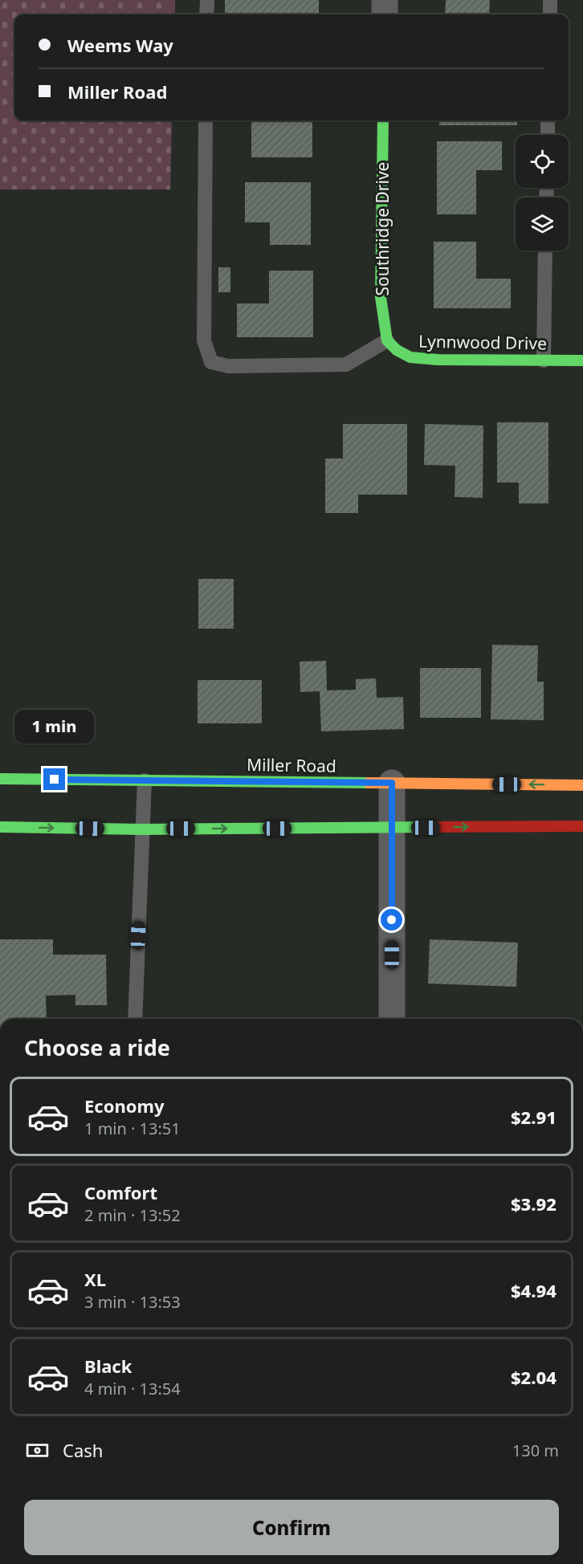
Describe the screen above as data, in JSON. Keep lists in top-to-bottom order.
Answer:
{
  "streets": {
    "main road": ["Southridge Drive", "Lynnwood Drive", "Miller Road"]
  },
  "crossings": [
    ["Southridge Drive", "Lynnwood Drive"]
  ],
  "page": {
    "banner": ["Weems Way", "Miller Road"],
    "bubble": "1 min",
    "heading": "Choose a ride",
    "list": [
      {
        "name": "Economy",
        "note": "1 min · 13:51",
        "value": "$2.91"
      },
      {
        "name": "Comfort",
        "note": "2 min · 13:52",
        "value": "$3.92"
      },
      {
        "name": "XL",
        "note": "3 min · 13:53",
        "value": "$4.94"
      },
      {
        "name": "Black",
        "note": "4 min · 13:54",
        "value": "$2.04"
      }
    ],
    "pay": ["Cash", "130 m"],
    "buttons": "Confirm"
  }
}
